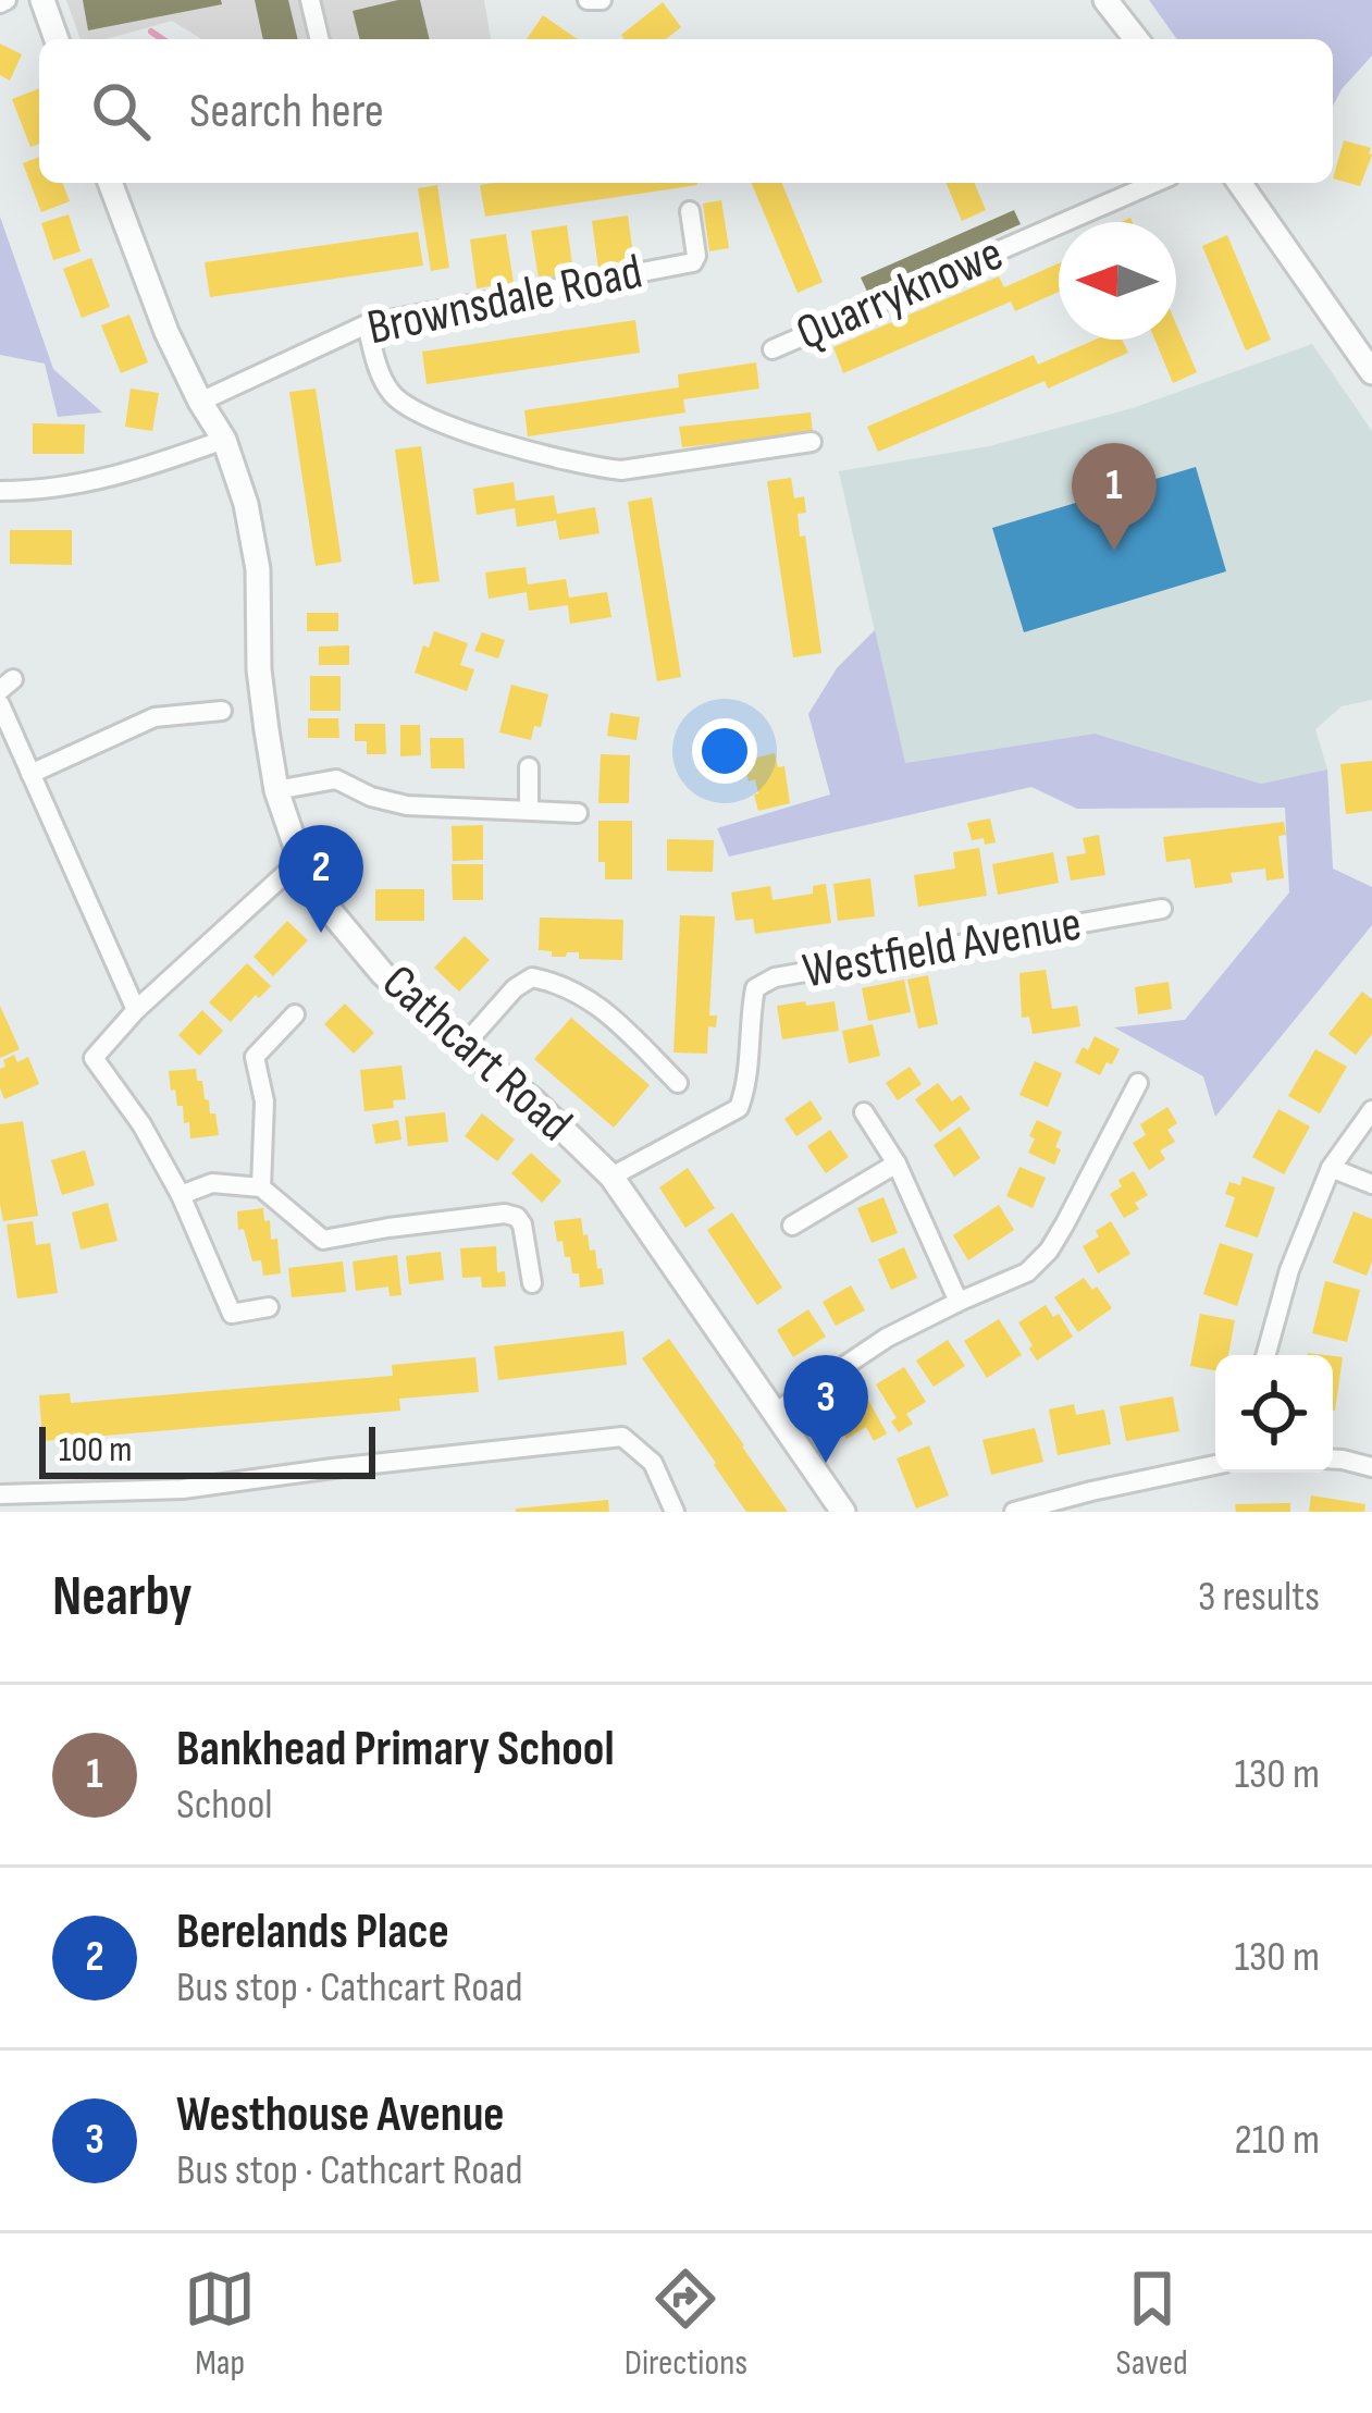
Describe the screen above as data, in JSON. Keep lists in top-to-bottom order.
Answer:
{
  "streets": {
    "street": [
      "Quarryknowe",
      "Brownsdale Road",
      "Westfield Avenue",
      "Cathcart Road"
    ]
  },
  "crossings": [
    ["Brownsdale Road", "Cathcart Road"],
    ["Westfield Avenue", "Cathcart Road"]
  ],
  "scale_bar": "100 m",
  "north": "left",
  "page": {
    "search": "Search here",
    "pins": ["1", "2", "3"],
    "scale": "100 m",
    "heading": ["Nearby", "3 results"],
    "list": [
      {
        "mark": "1",
        "name": "Bankhead Primary School",
        "note": "School",
        "value": "130 m"
      },
      {
        "mark": "2",
        "name": "Berelands Place",
        "note": "Bus stop · Cathcart Road",
        "value": "130 m"
      },
      {
        "mark": "3",
        "name": "Westhouse Avenue",
        "note": "Bus stop · Cathcart Road",
        "value": "210 m"
      }
    ],
    "nav": ["Map", "Directions", "Saved"]
  }
}
